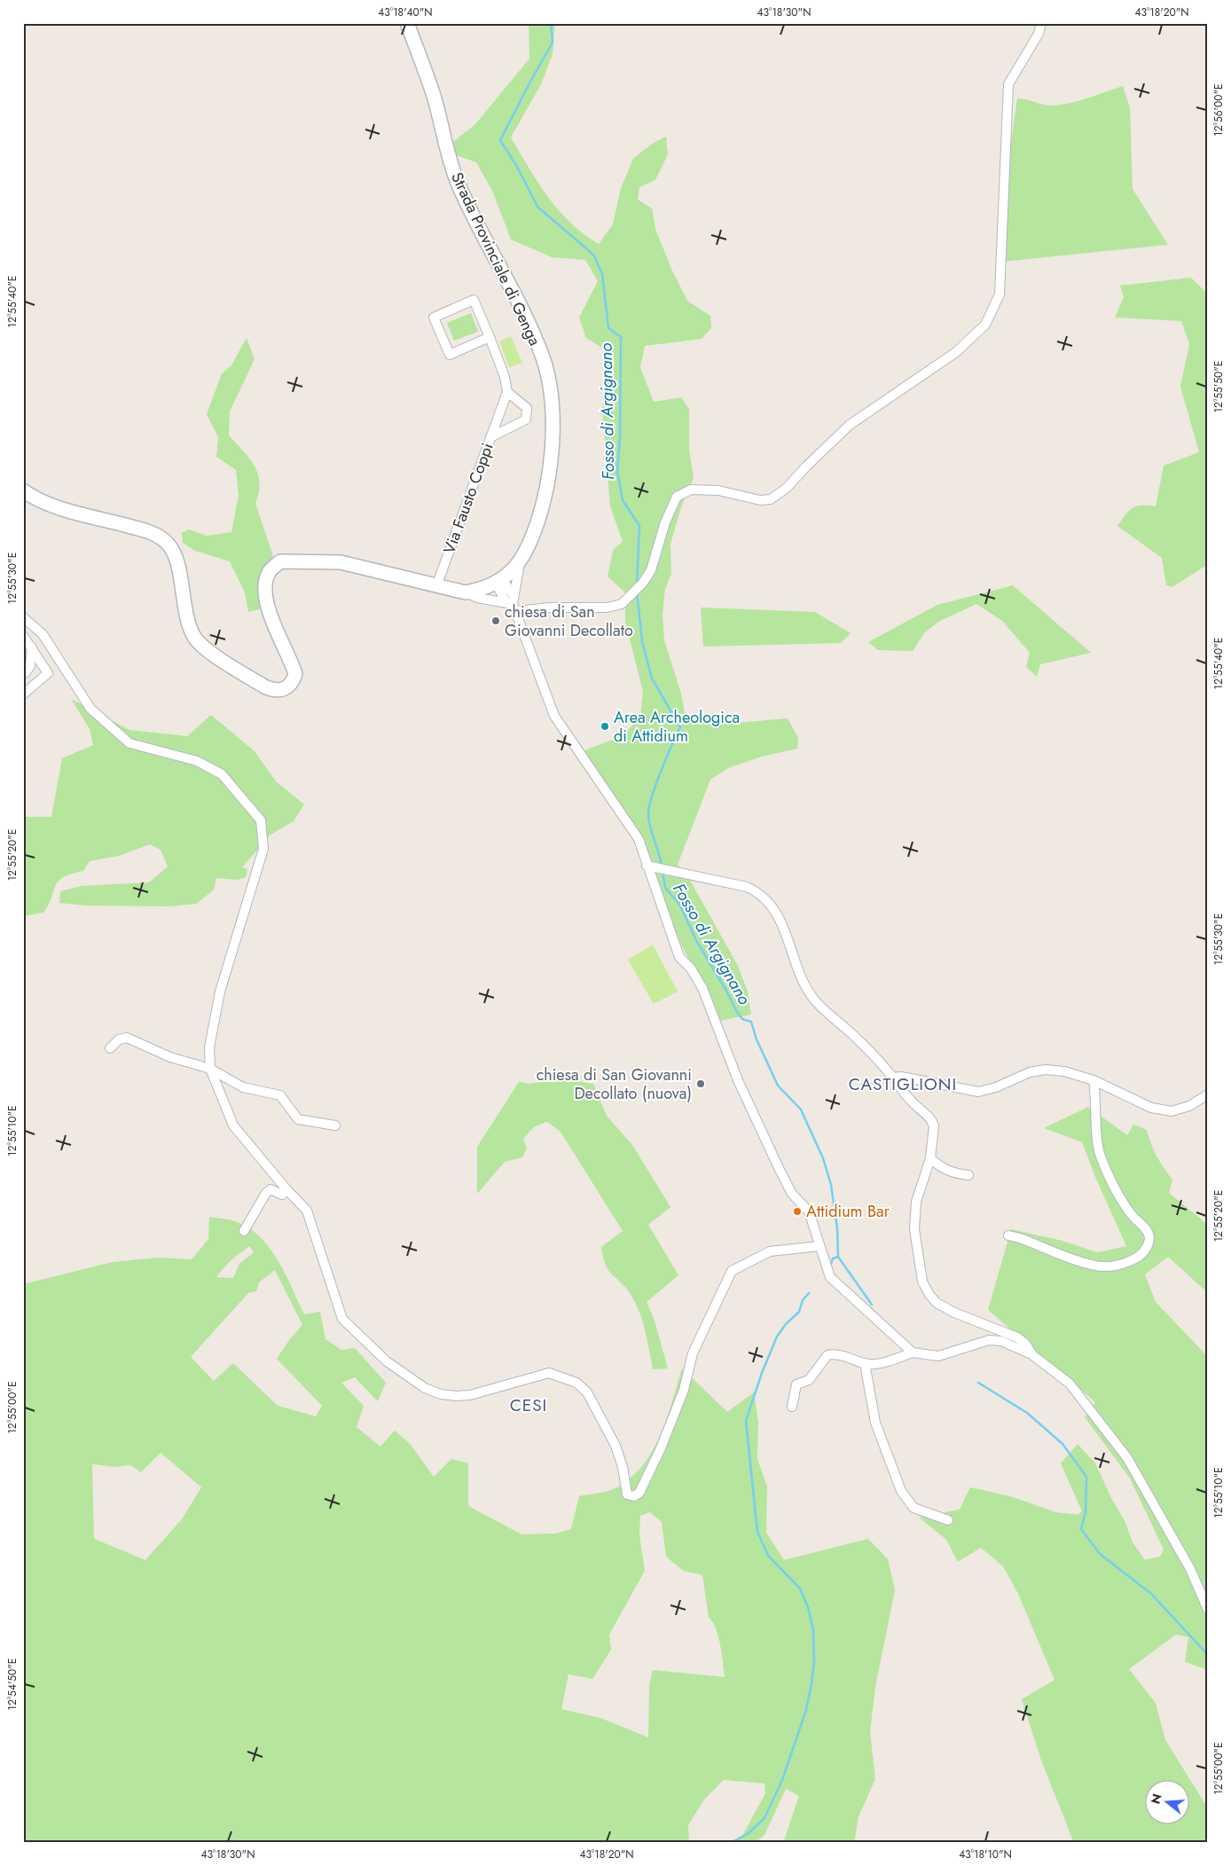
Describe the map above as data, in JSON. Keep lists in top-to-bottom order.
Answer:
{
  "streets": {
    "main road": ["Strada Provinciale di Genga"],
    "street": ["Via Fausto Coppi"]
  },
  "crossings": [
    ["Strada Provinciale di Genga", "Via Fausto Coppi"]
  ],
  "districts": ["CASTIGLIONI", "CESI"],
  "water": ["Fosso di Argignano"],
  "places": [
    "chiesa di San Giovanni Decollato",
    "Area Archeologica di Attidium",
    "chiesa di San Giovanni Decollato (nuova)",
    "Attidium Bar"
  ],
  "north": "left",
  "coordinates": [
    "43°18'40\"N",
    "43°18'30\"N",
    "43°18'20\"N",
    "12°56'00\"E",
    "12°55'40\"E",
    "12°55'50\"E",
    "12°55'30\"E",
    "12°55'20\"E",
    "12°55'10\"E",
    "12°55'00\"E",
    "12°54'50\"E",
    "43°18'10\"N"
  ]
}
